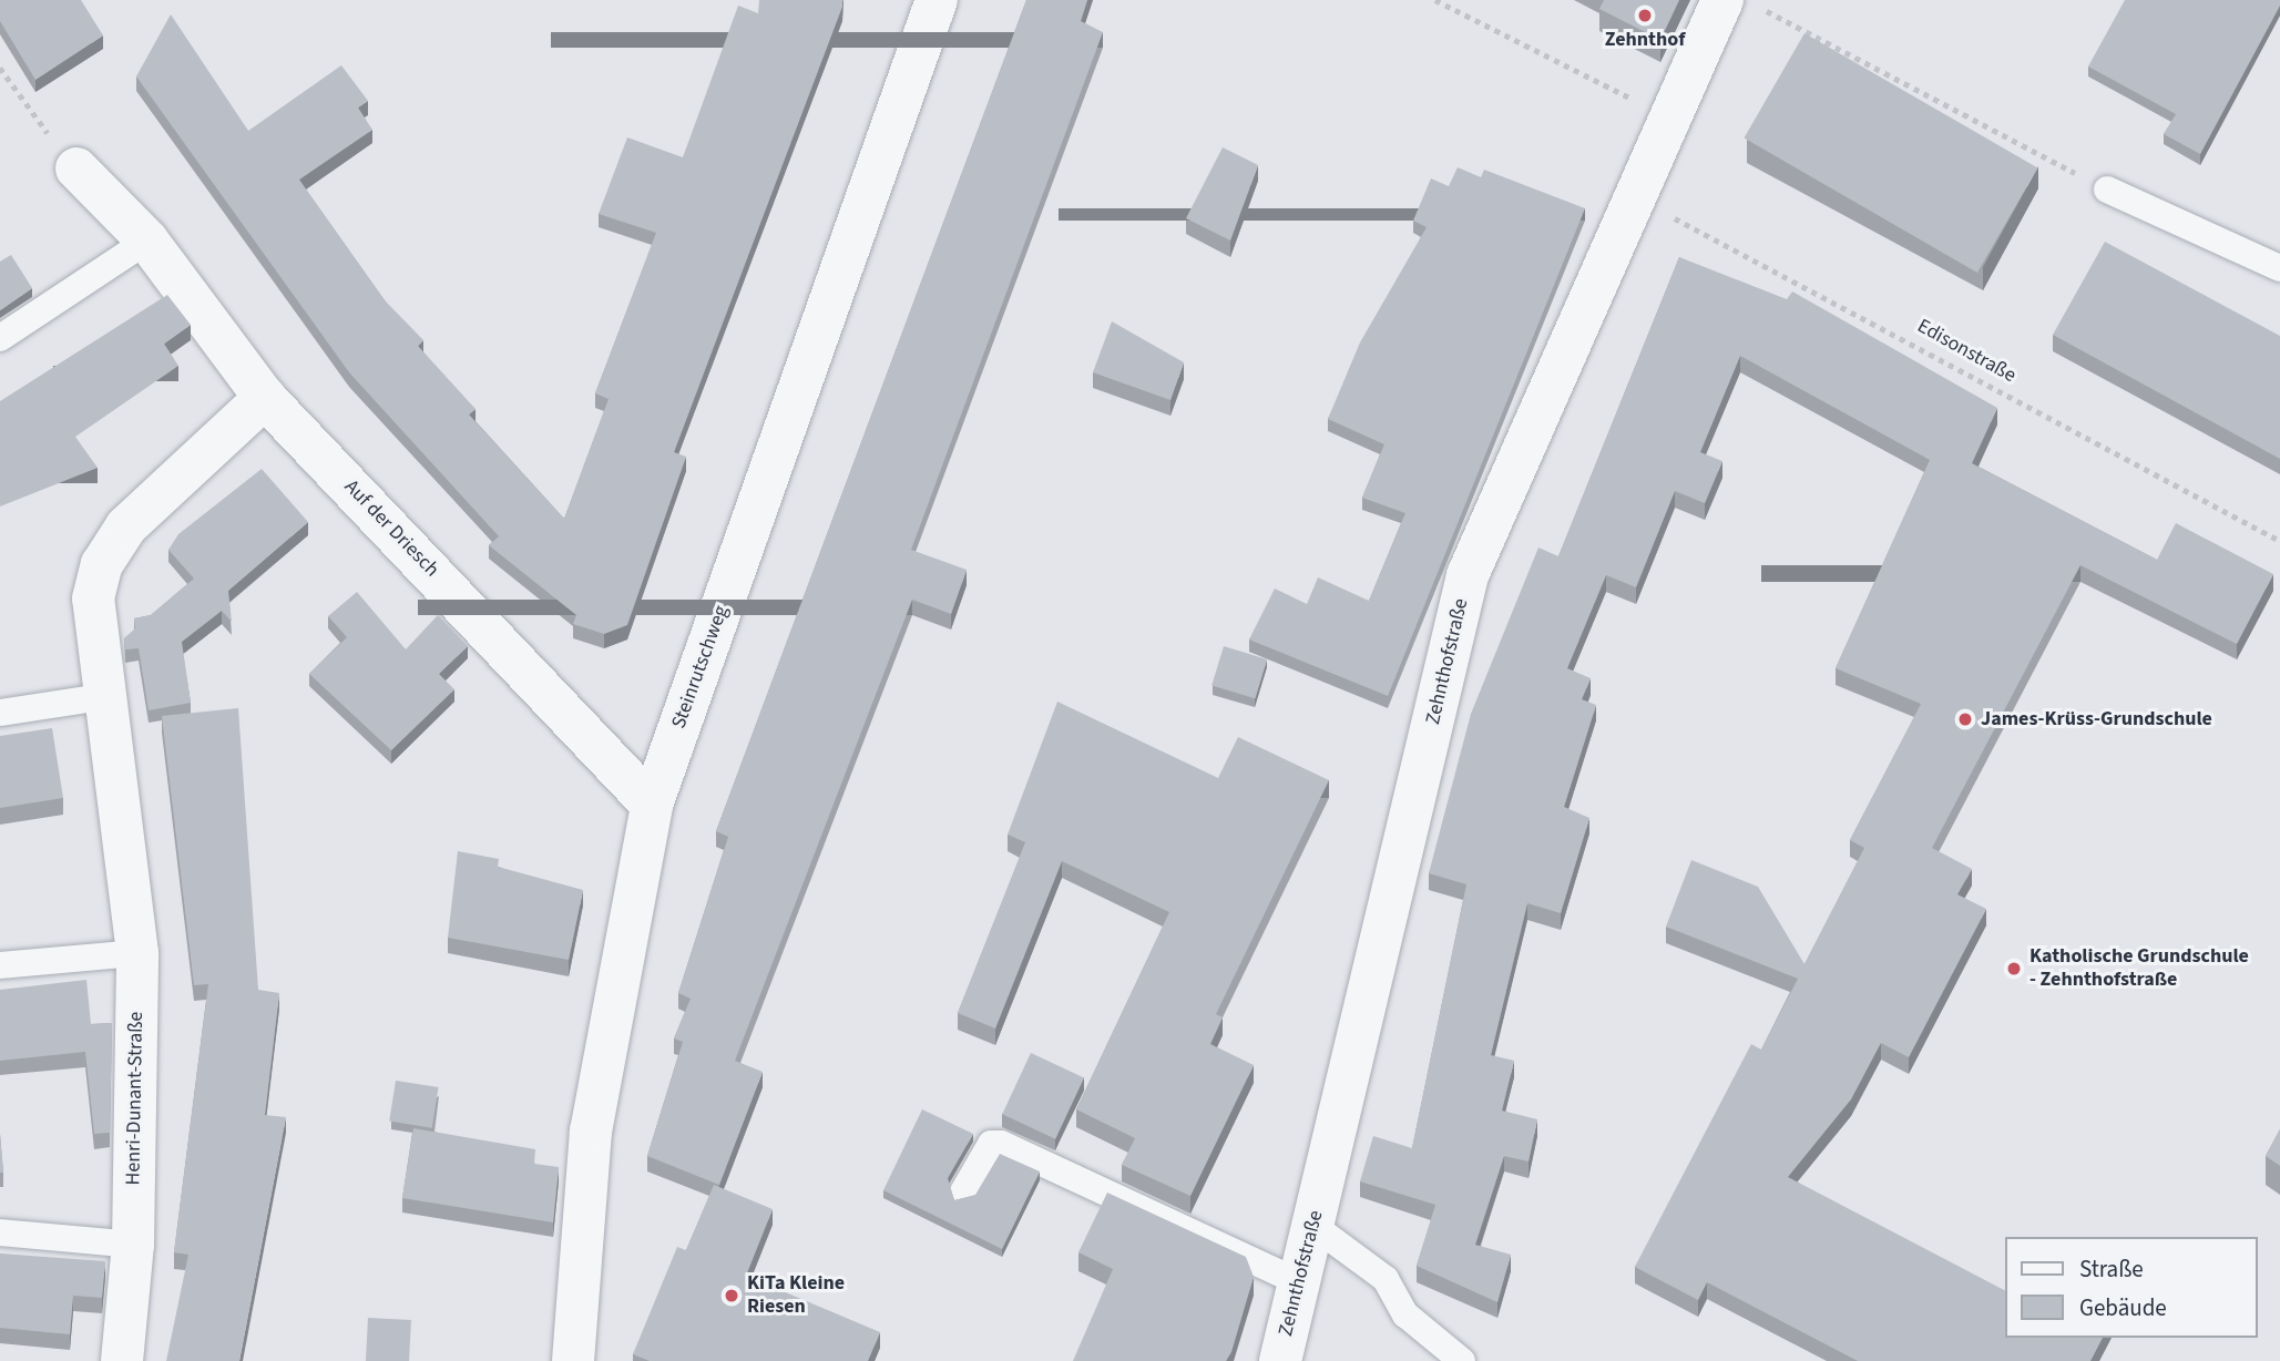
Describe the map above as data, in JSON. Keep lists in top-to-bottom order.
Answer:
{
  "streets": {
    "street": [
      "Auf der Driesch",
      "Zehnthofstraße",
      "Steinrutschweg",
      "Henri-Dunant-Straße"
    ],
    "path": ["Edisonstraße"]
  },
  "crossings": [
    ["Edisonstraße", "Zehnthofstraße"],
    ["Auf der Driesch", "Steinrutschweg"],
    ["Auf der Driesch", "Henri-Dunant-Straße"]
  ],
  "places": [
    "Zehnthof",
    "James-Krüss-Grundschule",
    "Katholische Grundschule - Zehnthofstraße",
    "KiTa Kleine Riesen"
  ],
  "legend": ["Straße", "Gebäude"]
}
